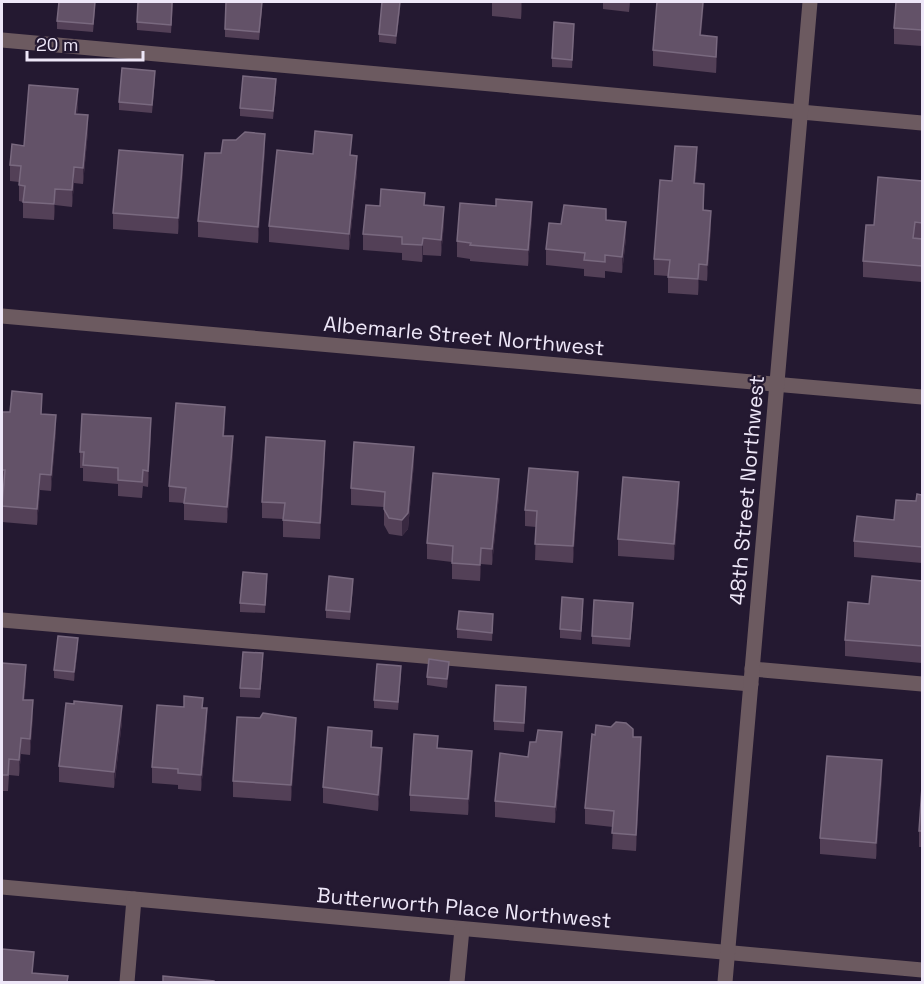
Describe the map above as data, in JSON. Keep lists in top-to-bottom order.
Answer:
{
  "streets": {
    "street": ["Albemarle Street Northwest", "48th Street Northwest", "Butterworth Place Northwest"]
  },
  "crossings": [
    ["Albemarle Street Northwest", "48th Street Northwest"],
    ["48th Street Northwest", "Butterworth Place Northwest"]
  ],
  "scale_bar": "20 m"
}
